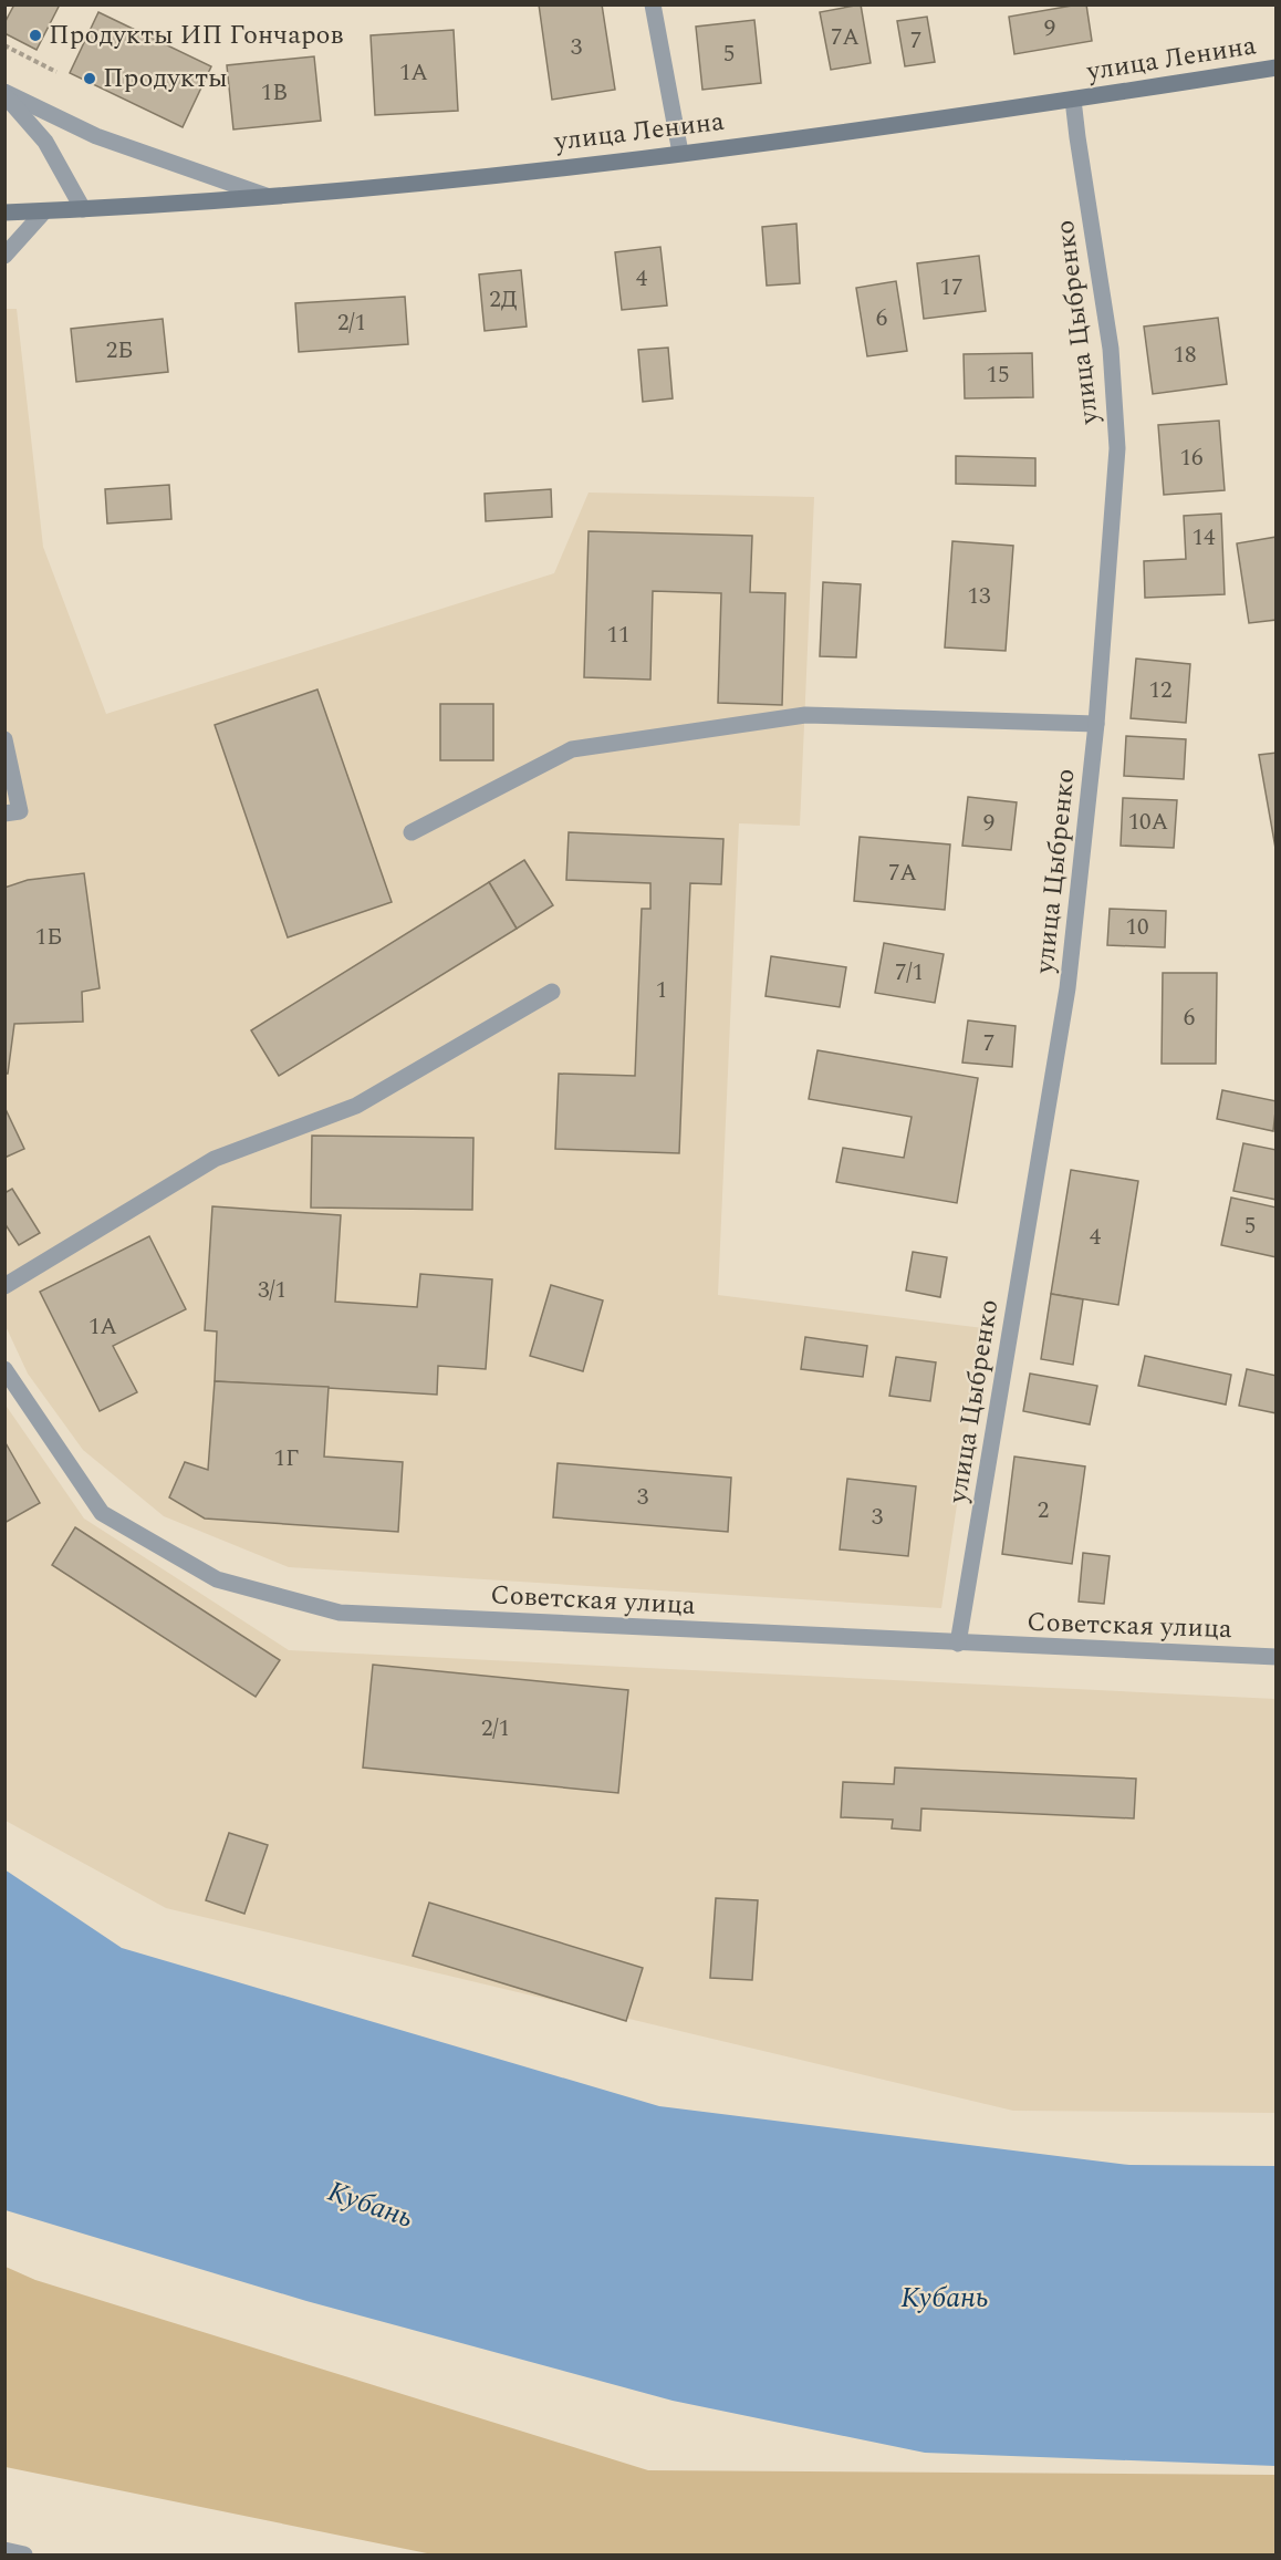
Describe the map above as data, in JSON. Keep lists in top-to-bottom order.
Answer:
{
  "streets": {
    "main road": ["улица Ленина"],
    "street": ["улица Цыбренко", "Советская улица"]
  },
  "crossings": [
    ["улица Ленина", "улица Цыбренко"],
    ["улица Цыбренко", "Советская улица"]
  ],
  "water": ["Кубань"],
  "places": ["Продукты ИП Гончаров", "Продукты"],
  "house_numbers": [
    "9",
    "7А",
    "7",
    "3",
    "5",
    "1А",
    "1В",
    "4",
    "17",
    "2Д",
    "6",
    "2/1",
    "2Б",
    "18",
    "15",
    "16",
    "14",
    "13",
    "11",
    "12",
    "10А",
    "9",
    "7А",
    "10",
    "1Б",
    "7/1",
    "1",
    "6",
    "7",
    "5",
    "4",
    "3/1",
    "1А",
    "1Г",
    "3",
    "2",
    "3",
    "2/1"
  ]
}
